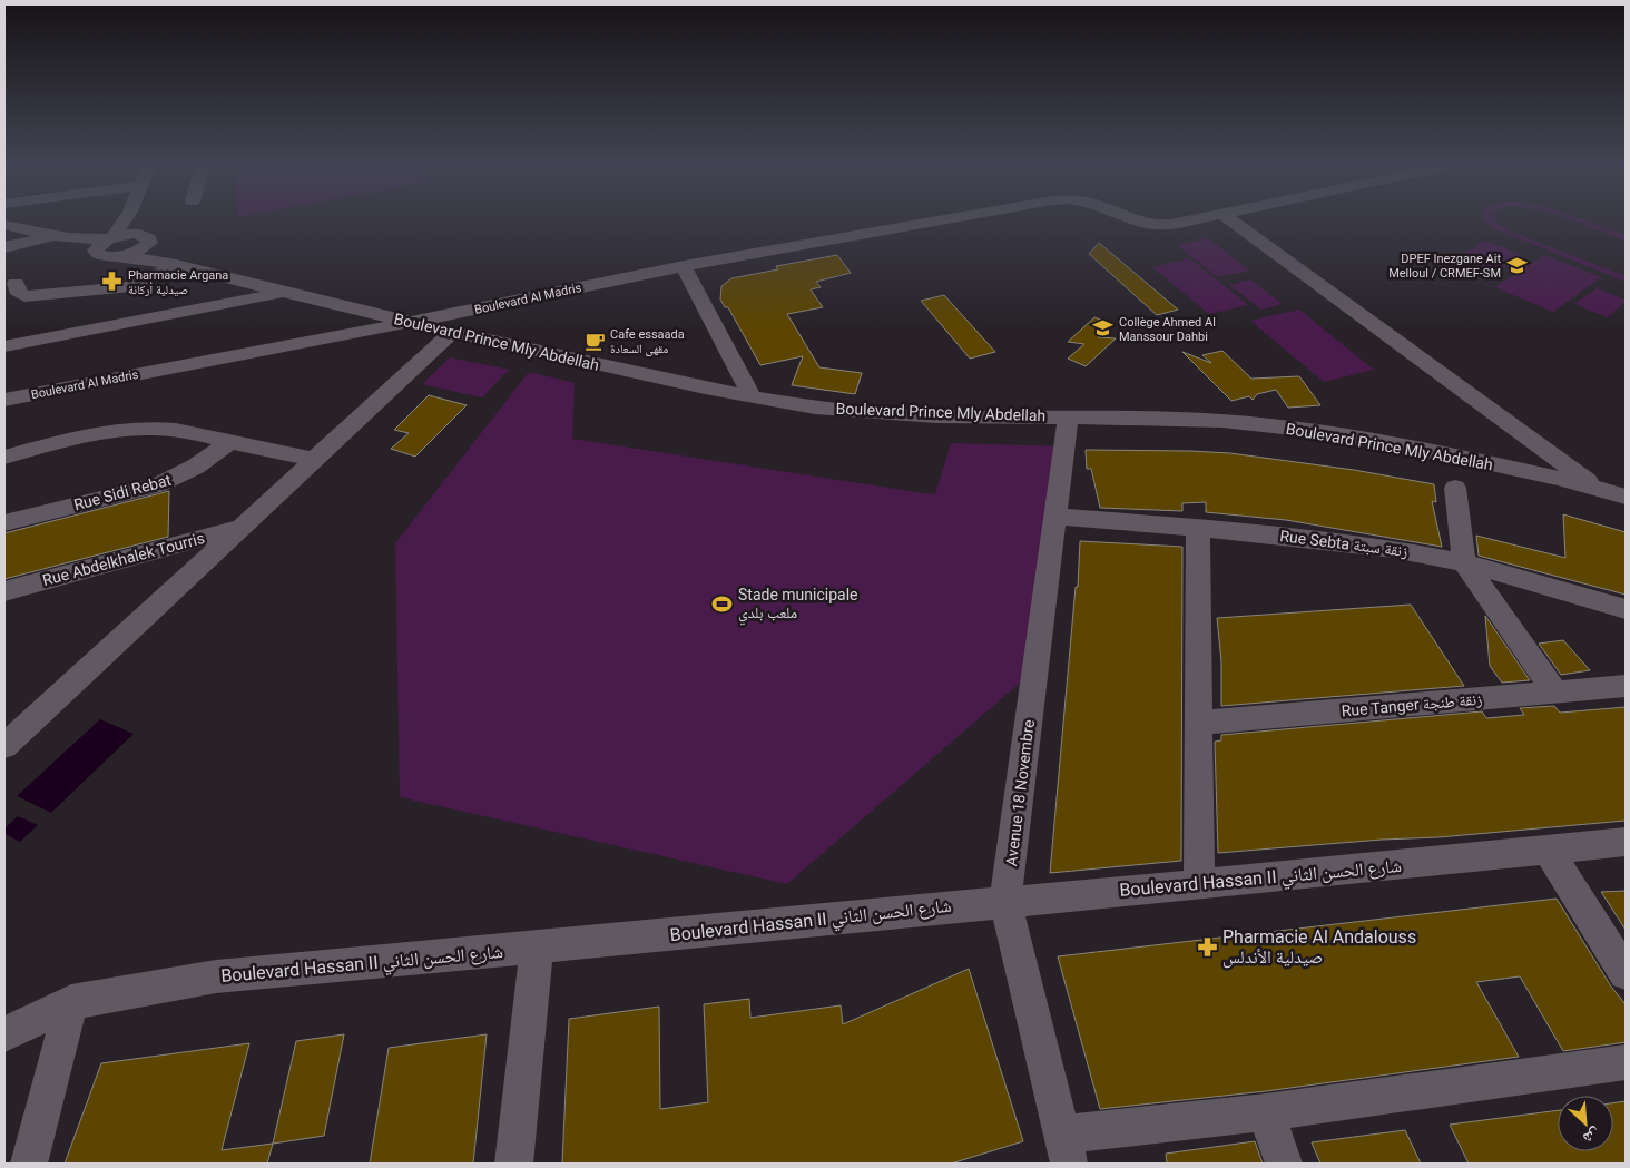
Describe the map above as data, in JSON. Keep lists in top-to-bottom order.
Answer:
{
  "streets": {
    "street": [
      "Boulevard Al Madris",
      "Boulevard Prince Mly Abdellah",
      "Rue Sidi Rebat",
      "Rue Sebta زنقة سبتة",
      "Rue Abdelkhalek Tourris",
      "Rue Tanger زنقة طنجة",
      "Avenue 18 Novembre",
      "Boulevard Hassan II شارع الحسن الثاني"
    ]
  },
  "crossings": [
    ["Boulevard Al Madris", "Boulevard Prince Mly Abdellah"],
    ["Boulevard Prince Mly Abdellah", "Avenue 18 Novembre"],
    ["Rue Sebta زنقة سبتة", "Avenue 18 Novembre"],
    ["Avenue 18 Novembre", "Boulevard Hassan II شارع الحسن الثاني"]
  ],
  "places": {
    "school or university": ["DPEF Inezgane Ait Melloul / CRMEF-SM", "Collège Ahmed Al Manssour Dahbi"],
    "pharmacy": ["Pharmacie Argana صيدلية أركانة", "Pharmacie Al Andalouss صيدلية الأندلس"],
    "cafe": ["Cafe essaada مقهى السعادة"],
    "sports": ["Stade municipale ملعب بلدي"]
  },
  "north": "bottom right"
}
